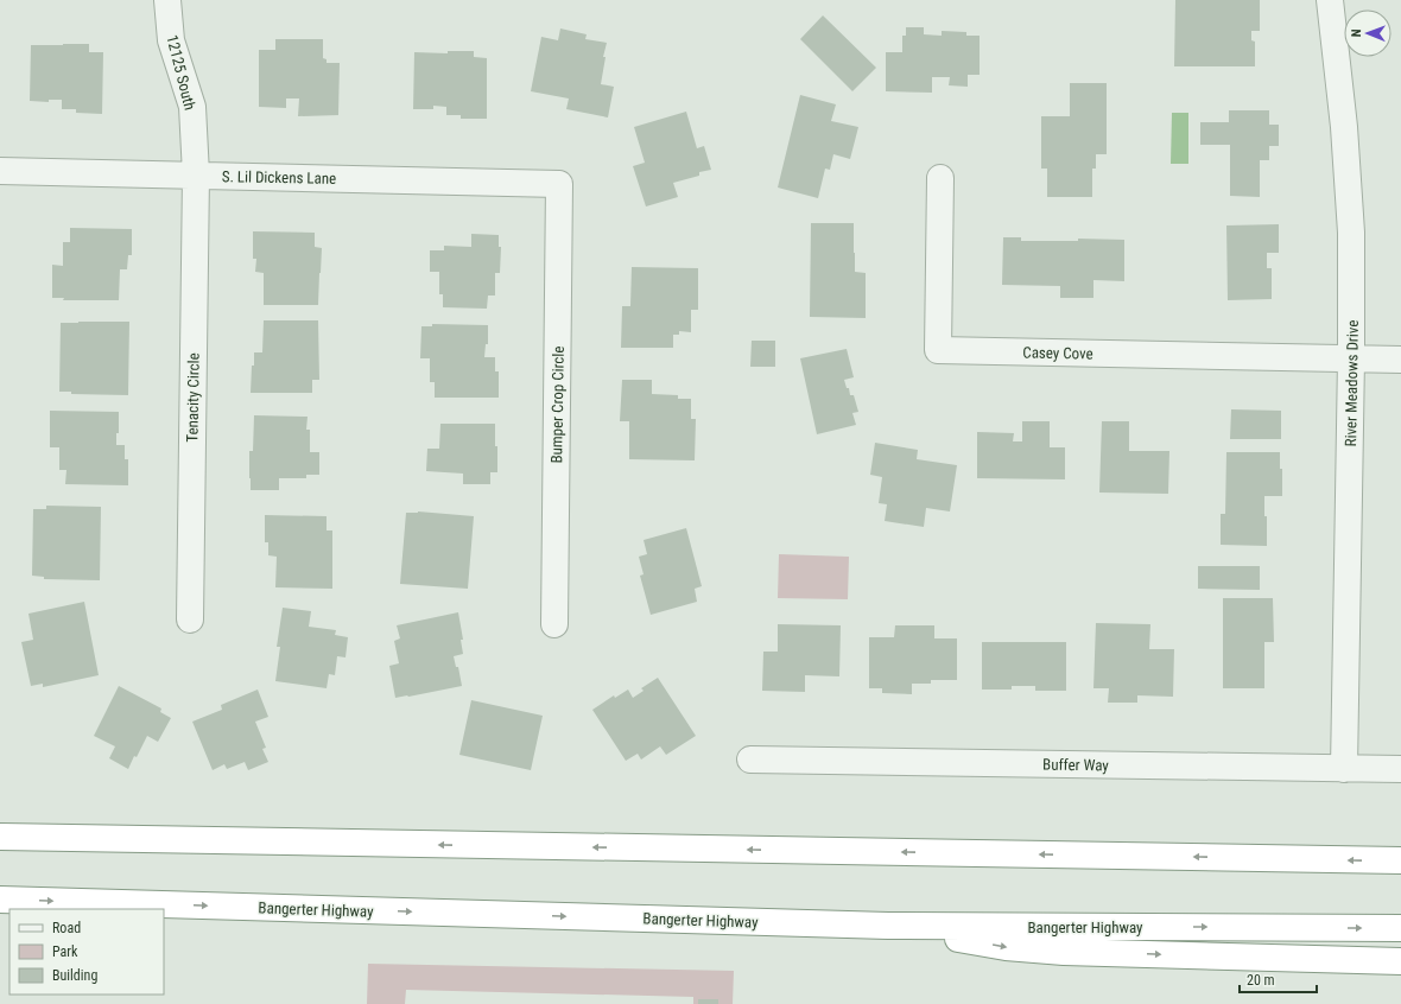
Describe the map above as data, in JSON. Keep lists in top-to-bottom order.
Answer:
{
  "streets": {
    "highway": ["Bangerter Highway"],
    "street": [
      "12125 South",
      "S. Lil Dickens Lane",
      "Casey Cove",
      "River Meadows Drive",
      "Tenacity Circle",
      "Bumper Crop Circle",
      "Buffer Way"
    ]
  },
  "crossings": [
    ["12125 South", "S. Lil Dickens Lane"],
    ["12125 South", "Tenacity Circle"],
    ["S. Lil Dickens Lane", "Tenacity Circle"],
    ["S. Lil Dickens Lane", "Bumper Crop Circle"],
    ["Casey Cove", "River Meadows Drive"],
    ["River Meadows Drive", "Buffer Way"]
  ],
  "legend": ["Road", "Park", "Building"],
  "scale_bar": "20 m",
  "north": "left"
}
